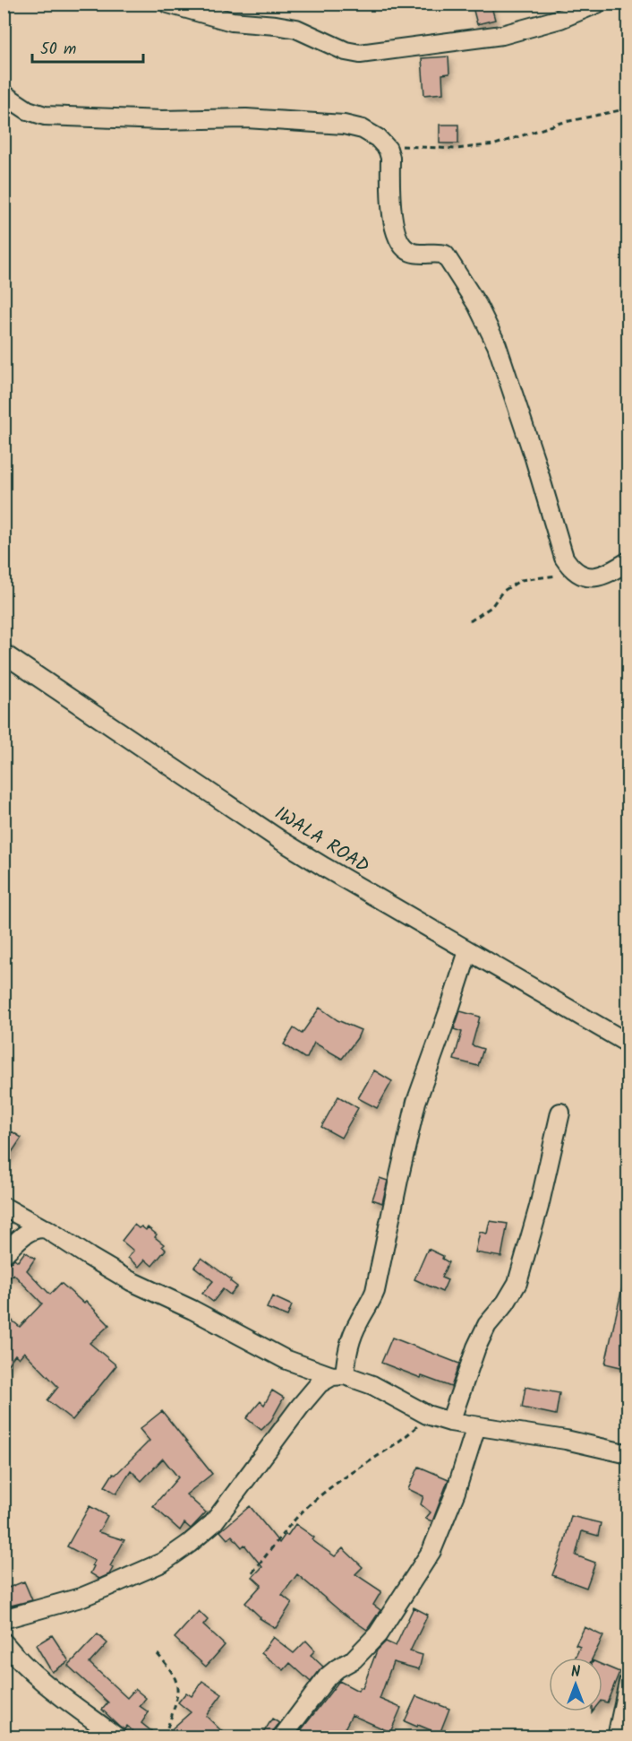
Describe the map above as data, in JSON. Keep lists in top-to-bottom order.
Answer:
{
  "streets": {
    "street": ["IWALA ROAD"]
  },
  "scale_bar": "50 m",
  "north": "top"
}
